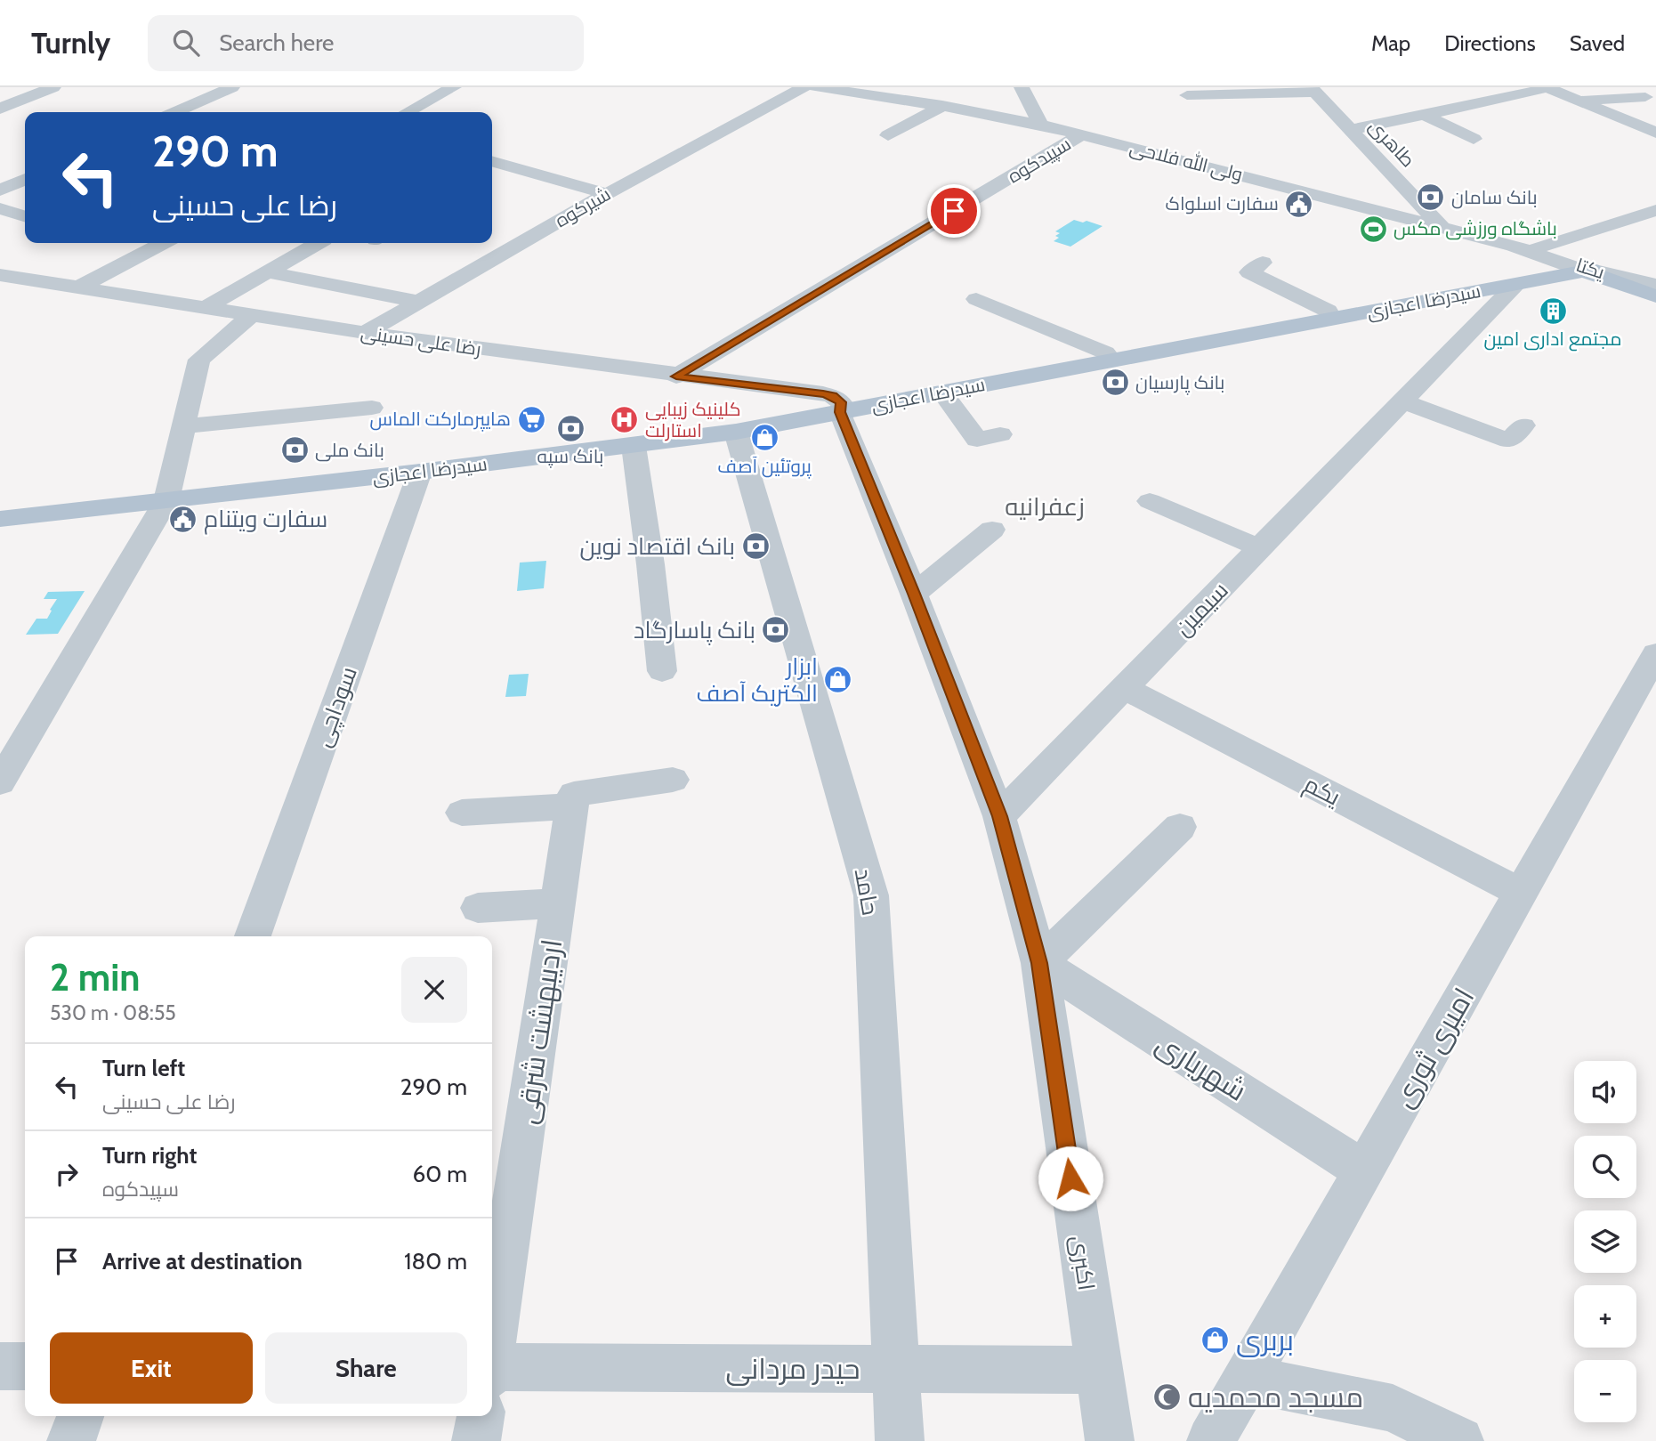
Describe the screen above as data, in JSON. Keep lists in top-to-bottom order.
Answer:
{
  "streets": {
    "main road": ["سیدرضا اعجازی"],
    "street": [
      "طاهری",
      "سپیدکوه",
      "ولی‌ الله فلاحی",
      "شیرکوه",
      "یکتا",
      "رضا علی حسینی",
      "سیمین",
      "سوداچی",
      "یکم",
      "حامد",
      "اردیبهشت شرقی",
      "امیری ثوری",
      "شهریاری",
      "اکبری",
      "حیدر مردانی"
    ]
  },
  "crossings": [
    ["طاهری", "ولی‌ الله فلاحی"],
    ["سپیدکوه", "ولی‌ الله فلاحی"],
    ["سپیدکوه", "رضا علی حسینی"],
    ["ولی‌ الله فلاحی", "یکتا"],
    ["شیرکوه", "رضا علی حسینی"],
    ["یکتا", "سیدرضا اعجازی"],
    ["سیدرضا اعجازی", "رضا علی حسینی"],
    ["سیدرضا اعجازی", "سیمین"],
    ["سیدرضا اعجازی", "سوداچی"],
    ["سیدرضا اعجازی", "حامد"],
    ["سیدرضا اعجازی", "اکبری"],
    ["رضا علی حسینی", "اکبری"],
    ["سیمین", "یکم"],
    ["سیمین", "اکبری"],
    ["یکم", "امیری ثوری"],
    ["حامد", "حیدر مردانی"],
    ["امیری ثوری", "شهریاری"],
    ["شهریاری", "اکبری"],
    ["اکبری", "حیدر مردانی"]
  ],
  "districts": ["زعفرانیه"],
  "places": {
    "bank": [
      "بانک سامان",
      "بانک پارسیان",
      "بانک سپه",
      "بانک ملی",
      "بانک اقتصاد نوین",
      "بانک پاسارگاد"
    ],
    "public building": ["سفارت اسلواک", "سفارت ویتنام"],
    "sports": ["باشگاه ورزشی مکس"],
    "building": ["مجتمع اداری امین"],
    "supermarket": ["هایپرمارکت الماس"],
    "hospital": ["کلینیک زیبایی استارلت"],
    "shop": ["پروتئین آصف", "ابزار الکتریک آصف", "بربری"],
    "mosque": ["مسجد محمدیه"]
  },
  "page": {
    "header": "Turnly",
    "search": "Search here",
    "nav": ["Map", "Directions", "Saved"],
    "turn": ["290 m", "رضا علی حسینی"],
    "heading": ["2 min", "530 m · 08:55"],
    "list": [
      {
        "name": "Turn left",
        "note": "رضا علی حسینی",
        "value": "290 m"
      },
      {
        "name": "Turn right",
        "note": "سپیدکوه",
        "value": "60 m"
      },
      {
        "name": "Arrive at destination",
        "value": "180 m"
      }
    ],
    "map_buttons": ["+", "−"],
    "buttons": ["Exit", "Share"]
  }
}
